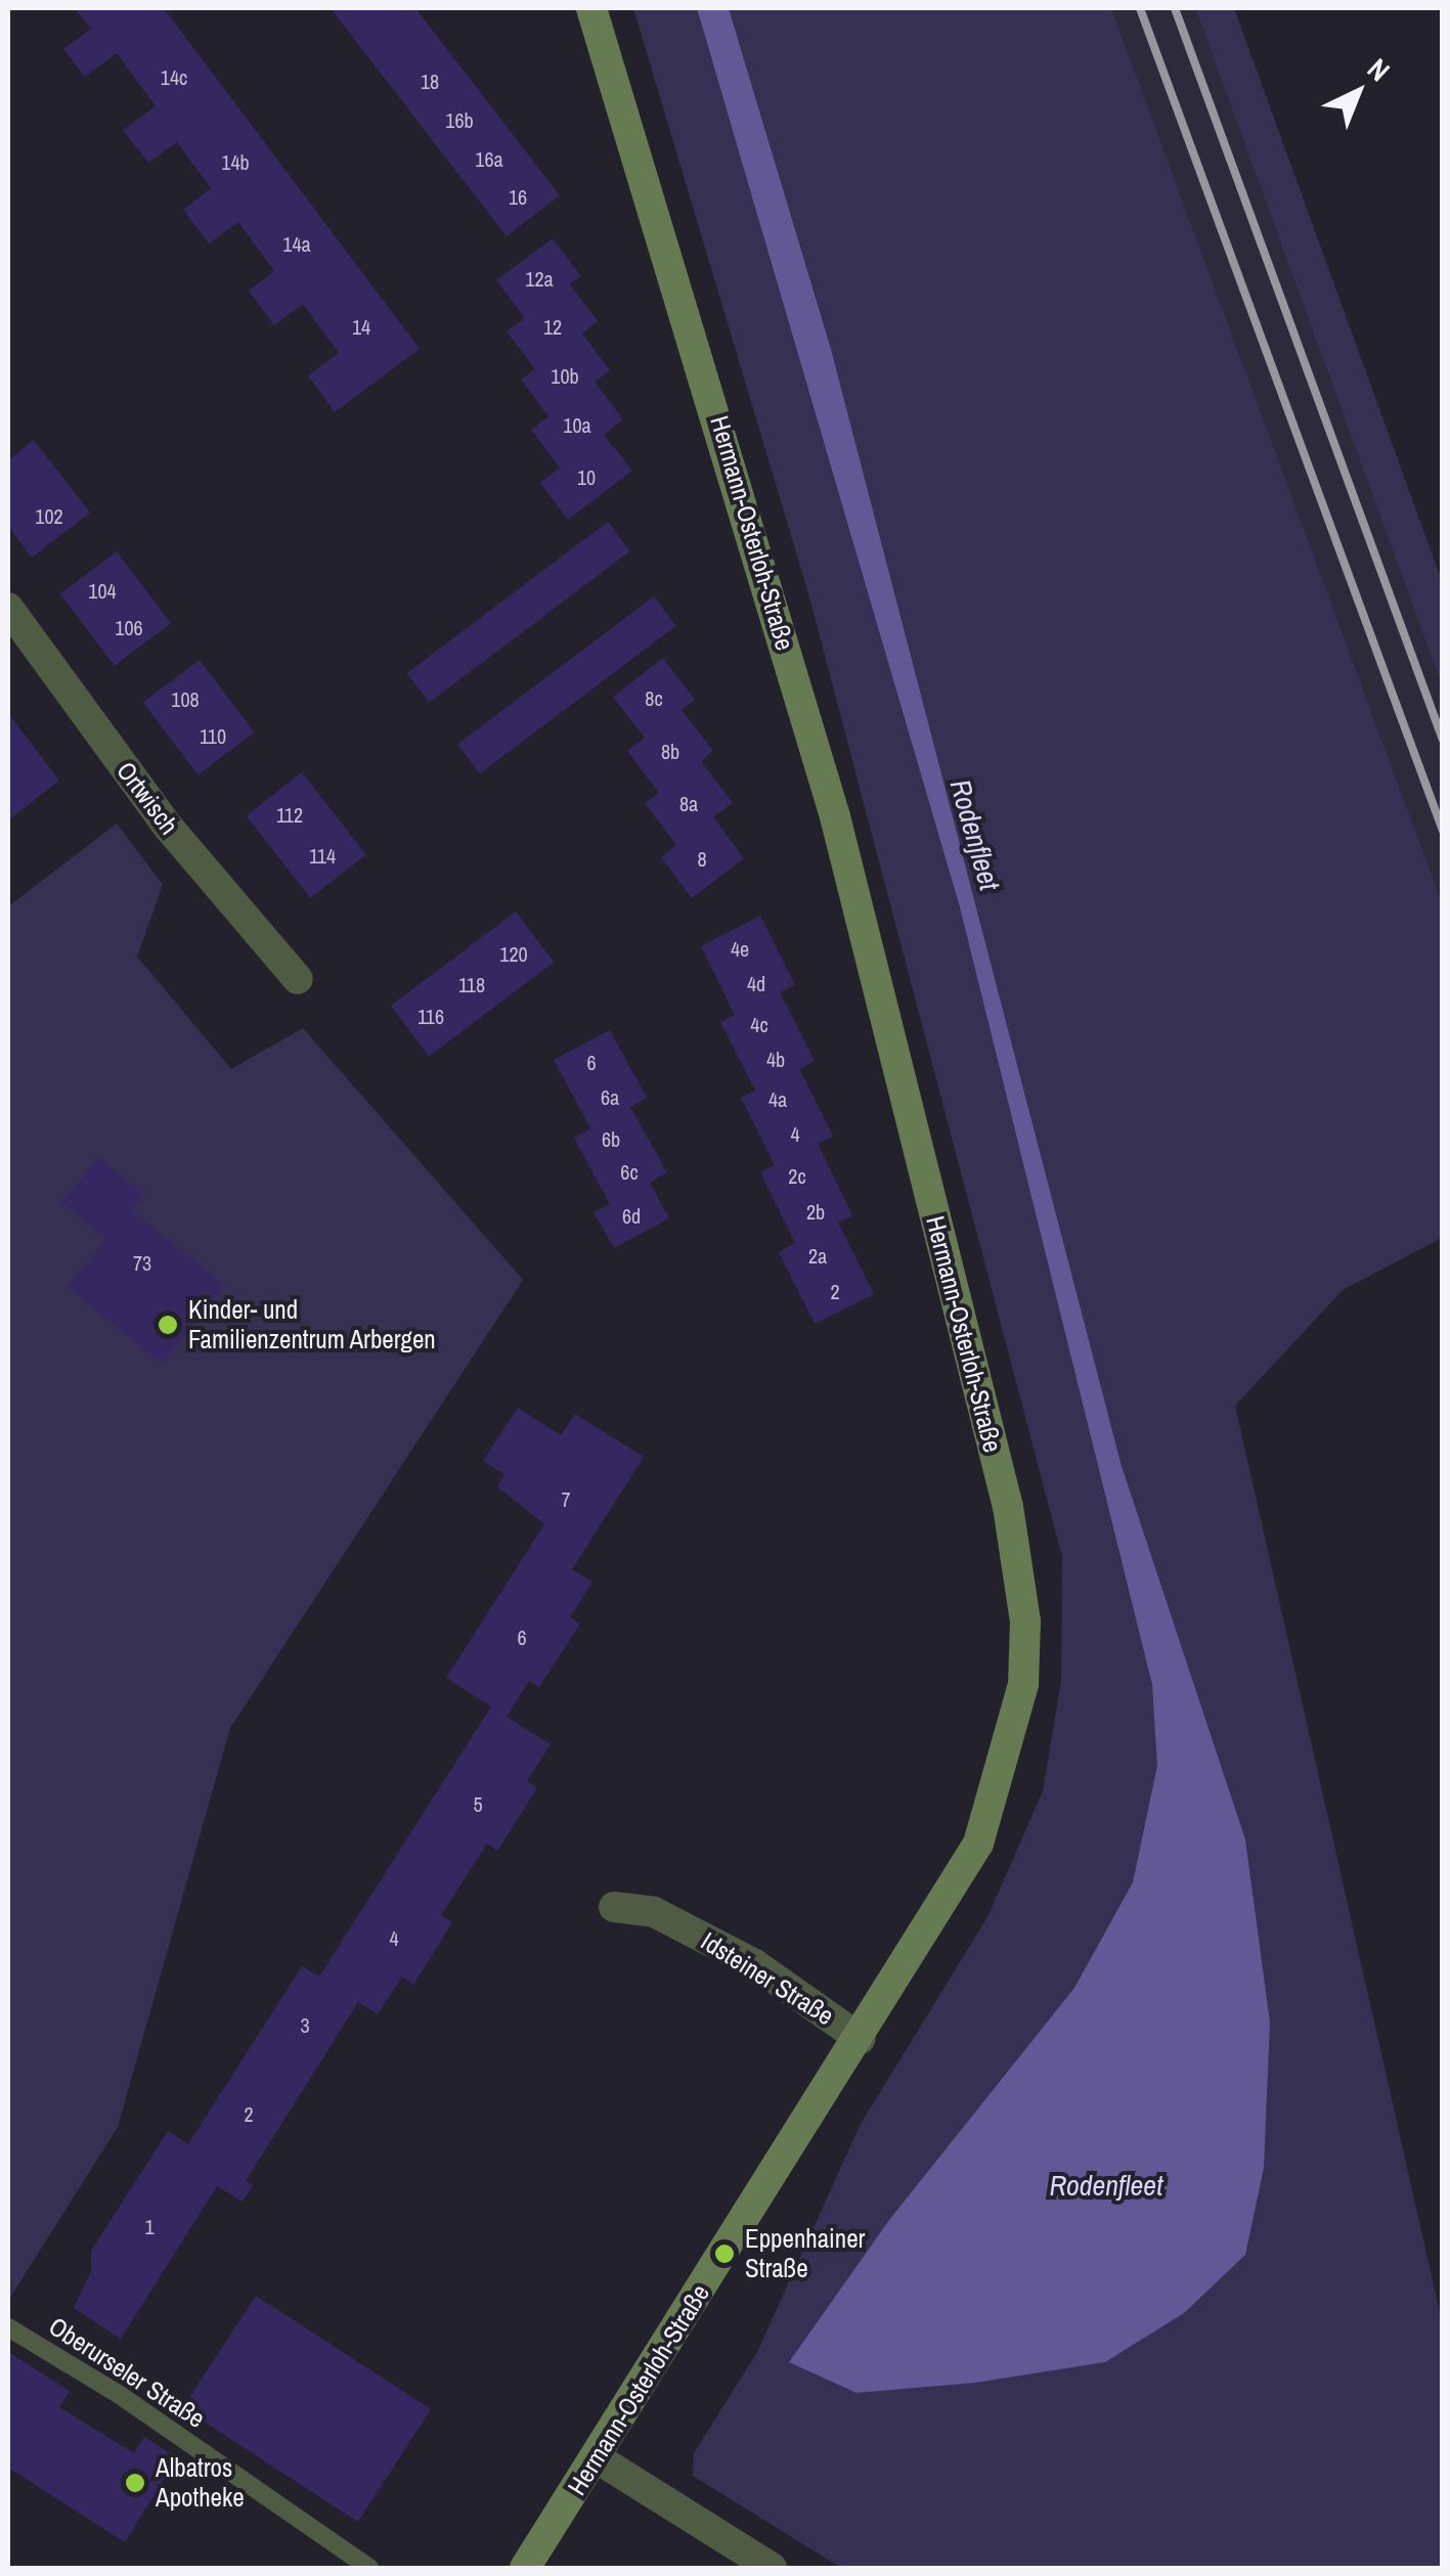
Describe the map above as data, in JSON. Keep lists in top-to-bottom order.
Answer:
{
  "streets": {
    "street": ["Hermann-Osterloh-Straße", "Ortwisch", "Idsteiner Straße"],
    "lane": ["Oberurseler Straße"]
  },
  "crossings": [
    ["Hermann-Osterloh-Straße", "Idsteiner Straße"]
  ],
  "water": ["Rodenfleet"],
  "places": ["Kinder- und Familienzentrum Arbergen", "Eppenhainer Straße", "Albatros Apotheke"],
  "house_numbers": [
    "14c",
    "18",
    "16b",
    "16a",
    "14b",
    "16",
    "14a",
    "12a",
    "14",
    "12",
    "10b",
    "10a",
    "10",
    "102",
    "104",
    "106",
    "8c",
    "108",
    "110",
    "8b",
    "8a",
    "112",
    "114",
    "8",
    "4e",
    "120",
    "4d",
    "118",
    "116",
    "4c",
    "4b",
    "6",
    "6a",
    "4a",
    "4",
    "6b",
    "6c",
    "2c",
    "2b",
    "6d",
    "2a",
    "73",
    "2",
    "7",
    "6",
    "5",
    "4",
    "3",
    "2",
    "1"
  ],
  "north": "top right"
}
